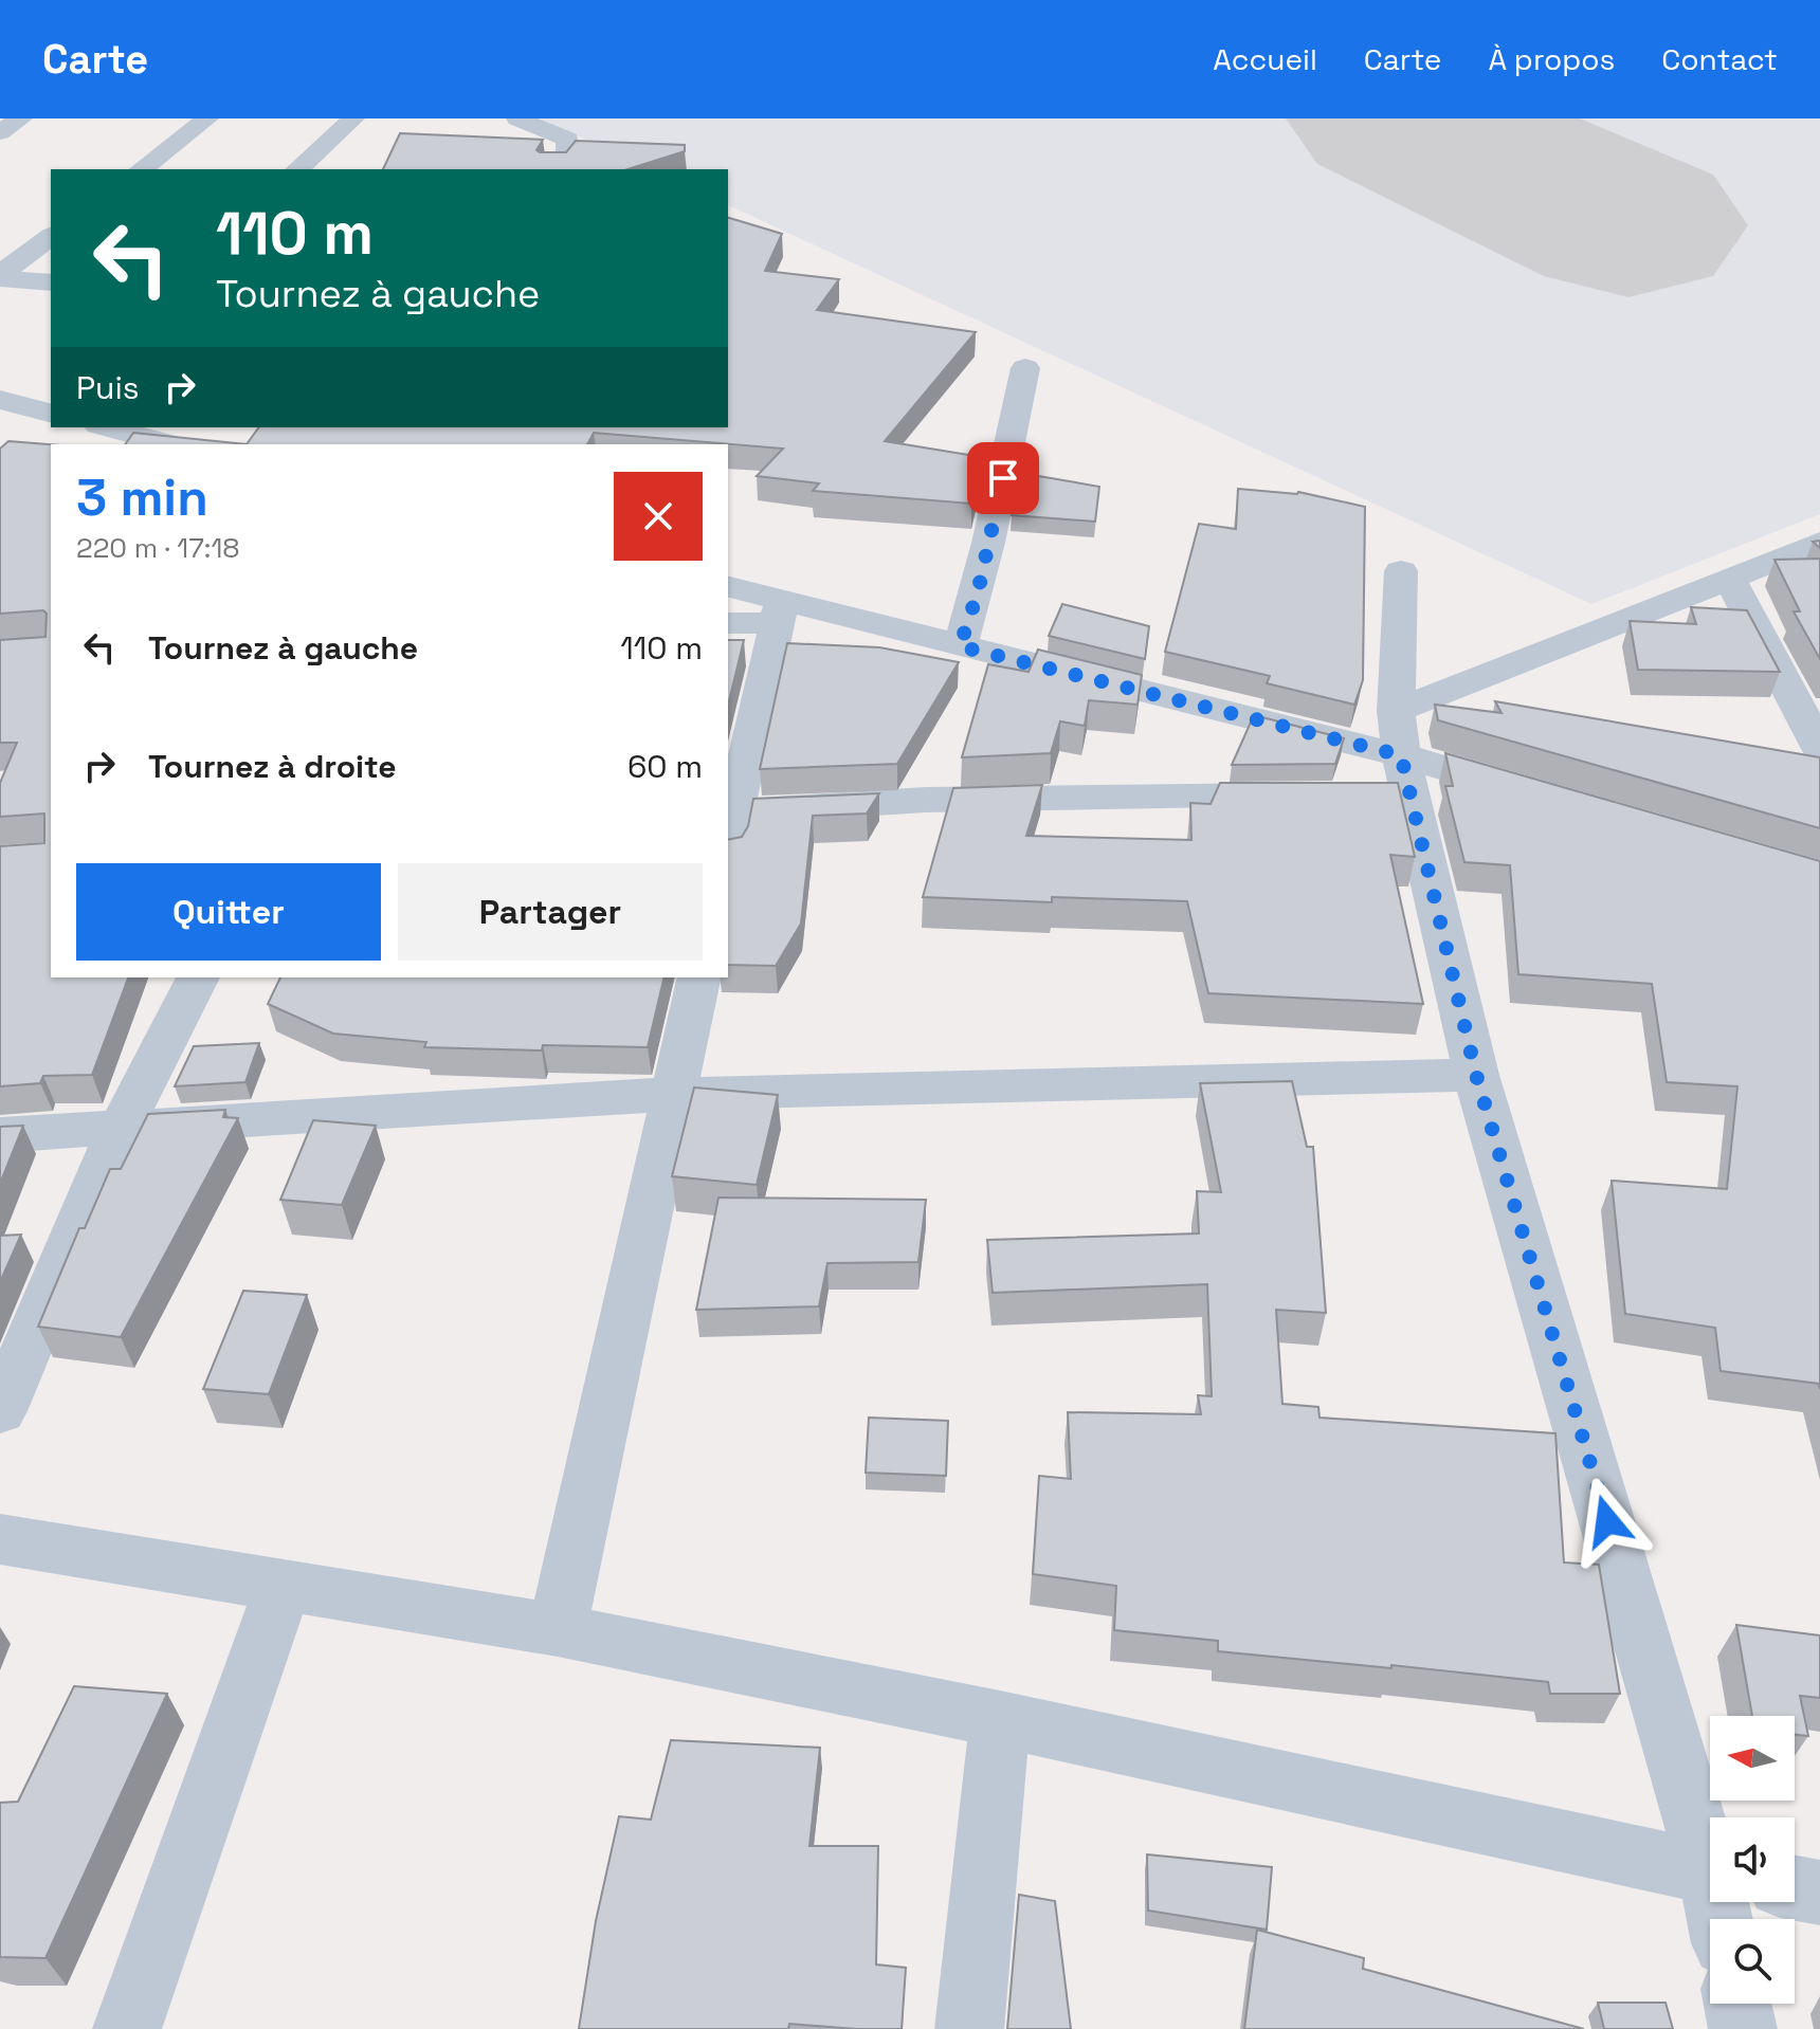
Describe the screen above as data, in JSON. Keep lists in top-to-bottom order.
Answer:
{
  "north": "left",
  "page": {
    "header": "Carte",
    "nav": [
      "Accueil",
      "Carte",
      "À propos",
      "Contact"
    ],
    "turn": ["110 m", "Tournez à gauche"],
    "then": "Puis",
    "heading": ["3 min", "220 m · 17:18"],
    "list": [
      {
        "name": "Tournez à gauche",
        "value": "110 m"
      },
      {
        "name": "Tournez à droite",
        "value": "60 m"
      }
    ],
    "buttons": ["Quitter", "Partager"]
  }
}
